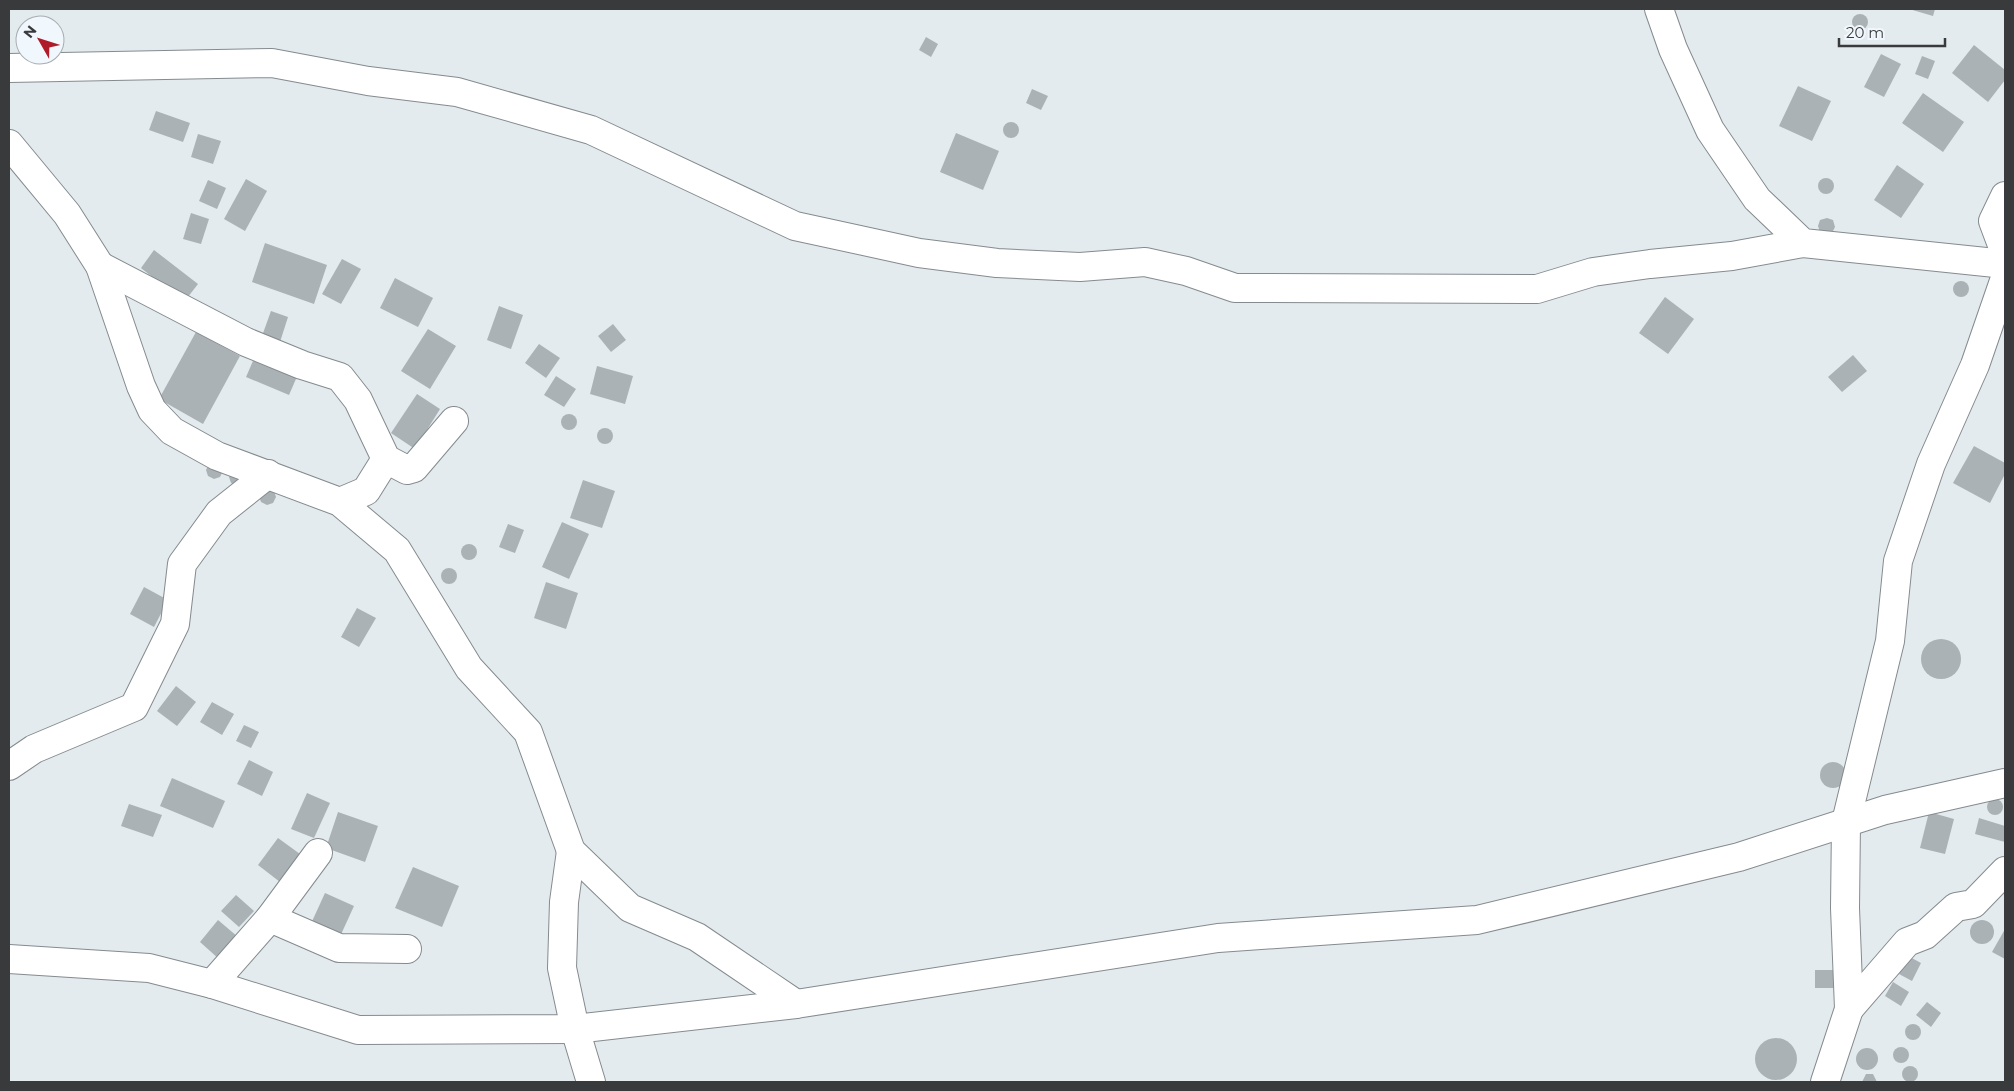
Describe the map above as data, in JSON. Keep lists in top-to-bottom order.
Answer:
{
  "scale_bar": "20 m",
  "north": "top left"
}
